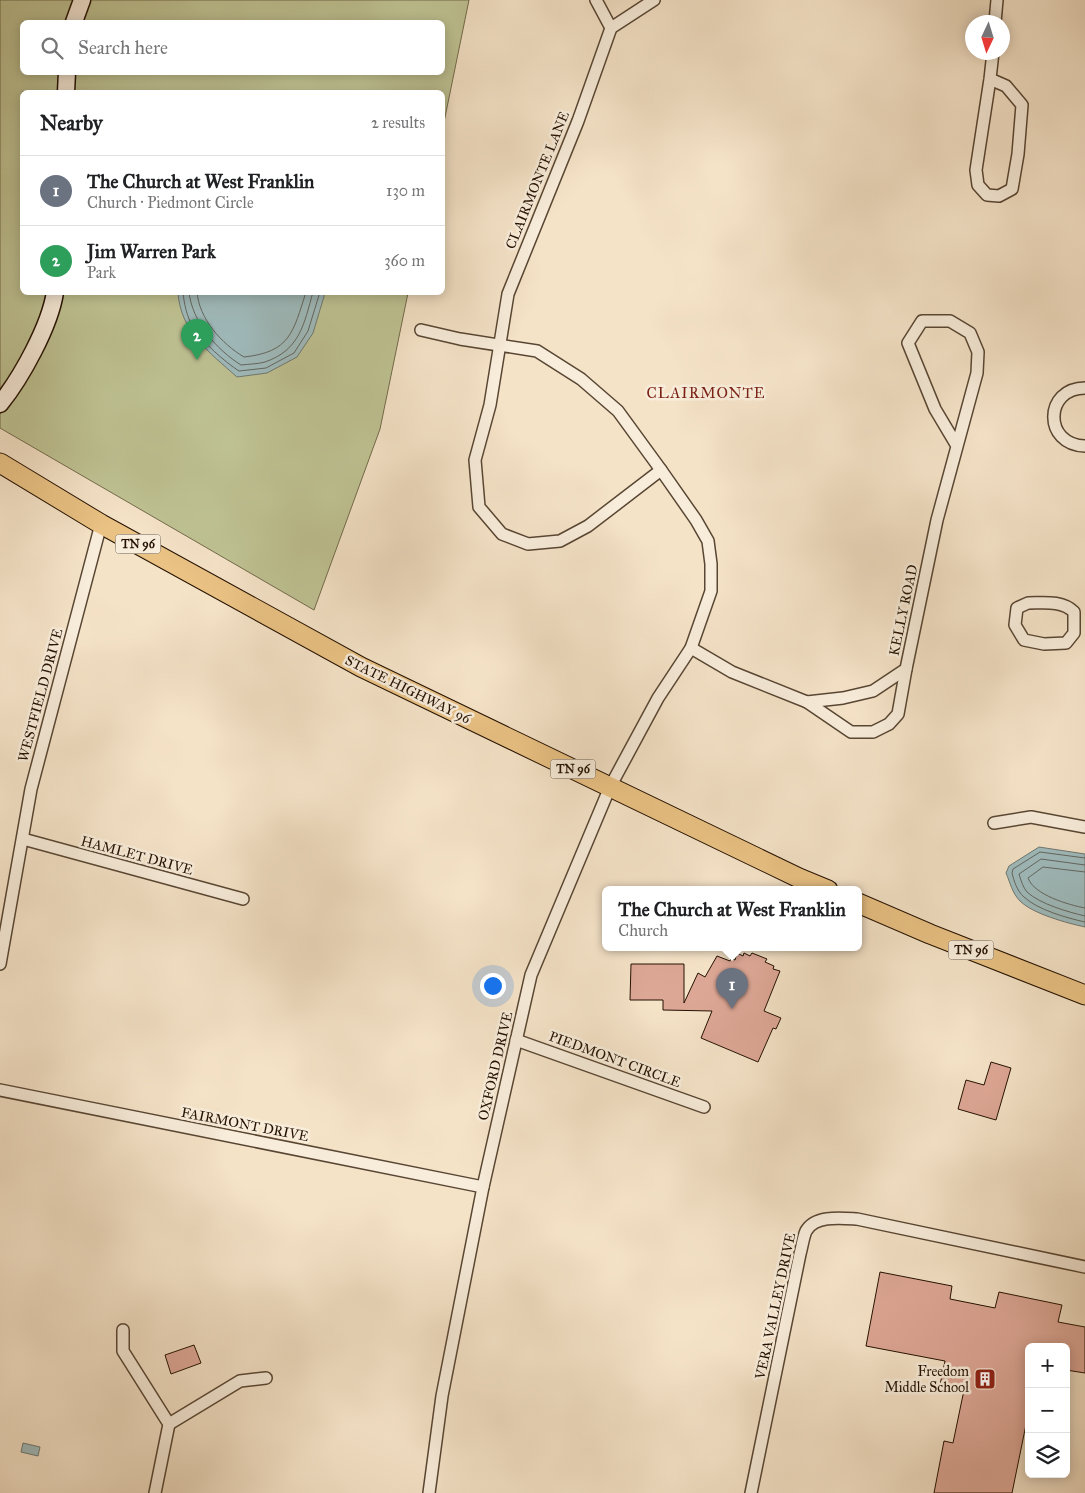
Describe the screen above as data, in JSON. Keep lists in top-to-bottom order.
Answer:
{
  "streets": {
    "main road": ["TN 96", "STATE HIGHWAY 96"],
    "street": [
      "CLAIRMONTE LANE",
      "KELLY ROAD",
      "WESTFIELD DRIVE",
      "HAMLET DRIVE",
      "PIEDMONT CIRCLE",
      "OXFORD DRIVE",
      "FAIRMONT DRIVE",
      "VERA VALLEY DRIVE"
    ]
  },
  "crossings": [
    ["CLAIRMONTE LANE", "OXFORD DRIVE"],
    ["KELLY ROAD", "OXFORD DRIVE"],
    ["STATE HIGHWAY 96", "WESTFIELD DRIVE"],
    ["STATE HIGHWAY 96", "OXFORD DRIVE"],
    ["WESTFIELD DRIVE", "HAMLET DRIVE"],
    ["PIEDMONT CIRCLE", "OXFORD DRIVE"],
    ["OXFORD DRIVE", "FAIRMONT DRIVE"]
  ],
  "districts": ["CLAIRMONTE"],
  "places": {
    "building": ["Freedom Middle School"]
  },
  "north": "bottom",
  "page": {
    "search": "Search here",
    "heading": ["Nearby", "2 results"],
    "list": [
      {
        "mark": "1",
        "name": "The Church at West Franklin",
        "note": "Church · Piedmont Circle",
        "value": "130 m"
      },
      {
        "mark": "2",
        "name": "Jim Warren Park",
        "note": "Park",
        "value": "360 m"
      }
    ],
    "pins": ["2", "1"],
    "popup": ["The Church at West Franklin", "Church"],
    "map_buttons": ["+", "−"]
  }
}
